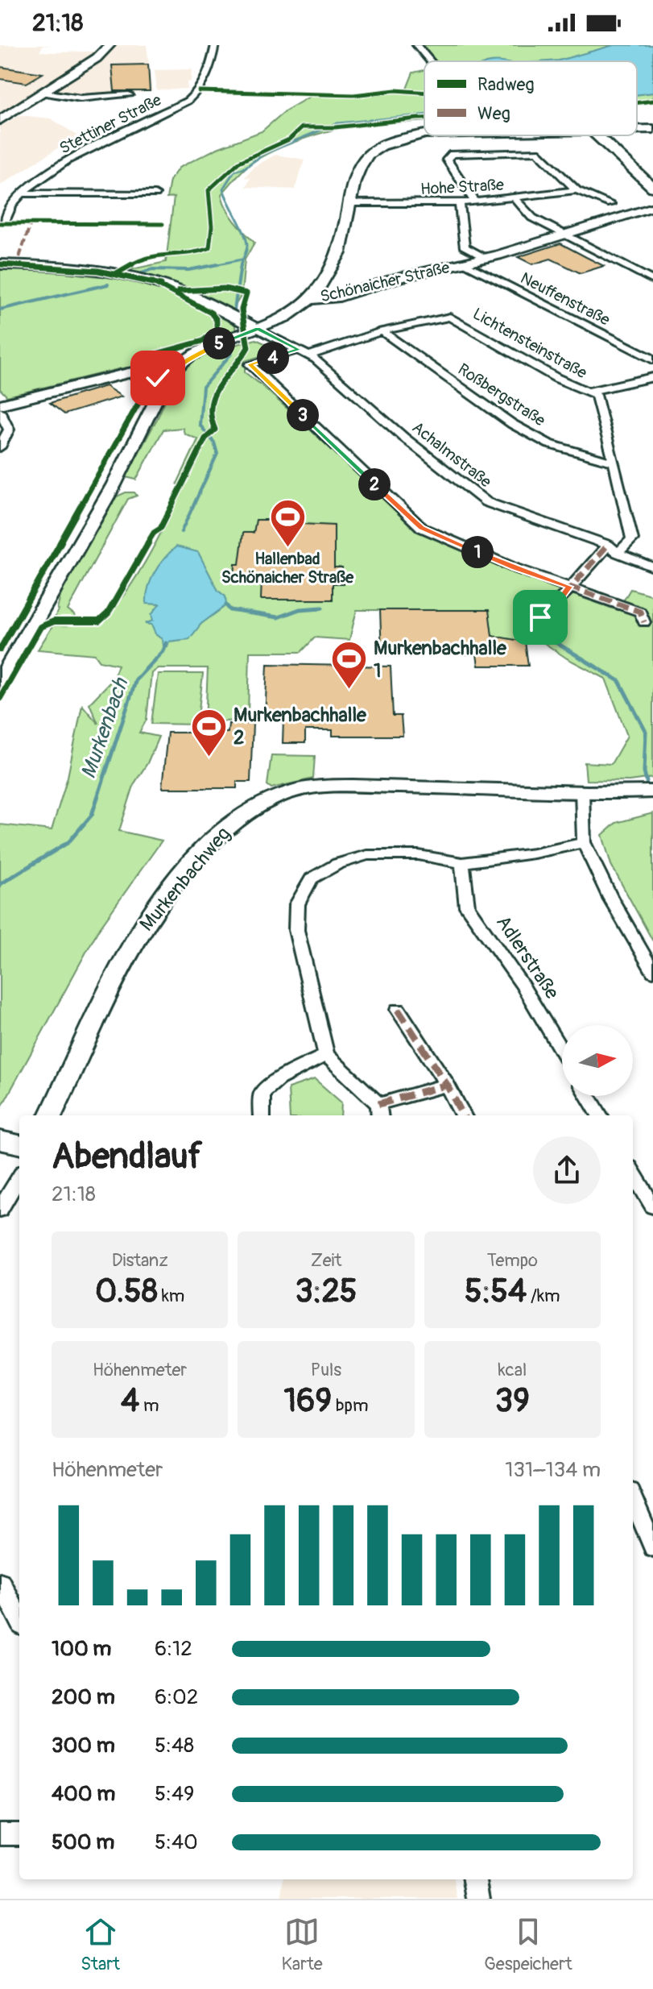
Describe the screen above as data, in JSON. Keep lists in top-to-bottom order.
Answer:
{
  "streets": {
    "street": [
      "Stettiner Straße",
      "Hohe Straße",
      "Schönaicher Straße",
      "Neuffenstraße",
      "Lichtensteinstraße",
      "Roßbergstraße",
      "Achalmstraße",
      "Murkenbachweg",
      "Adlerstraße"
    ]
  },
  "crossings": [
    ["Schönaicher Straße", "Neuffenstraße"],
    ["Schönaicher Straße", "Achalmstraße"],
    ["Lichtensteinstraße", "Roßbergstraße"],
    ["Lichtensteinstraße", "Achalmstraße"]
  ],
  "water": ["Murkenbach"],
  "places": {
    "sports": ["Hallenbad Schönaicher Straße", "Murkenbachhalle 1", "Murkenbachhalle 2"]
  },
  "legend": ["Radweg", "Weg"],
  "north": "right",
  "page": {
    "status": "21:18",
    "pins": [
      "5",
      "4",
      "3",
      "2",
      "1"
    ],
    "heading": ["Abendlauf", "21:18"],
    "stats": [
      ["Distanz", "0.58 km"],
      ["Zeit", "3:25"],
      ["Tempo", "5:54 /km"],
      ["Höhenmeter", "4 m"],
      ["Puls", "169 bpm"],
      ["kcal", "39"]
    ],
    "chart": ["Höhenmeter", "131–134 m"],
    "list": [
      {
        "name": "100 m",
        "note": "6:12"
      },
      {
        "name": "200 m",
        "note": "6:02"
      },
      {
        "name": "300 m",
        "note": "5:48"
      },
      {
        "name": "400 m",
        "note": "5:49"
      },
      {
        "name": "500 m",
        "note": "5:40"
      }
    ],
    "tabs": ["Start", "Karte", "Gespeichert"]
  }
}
